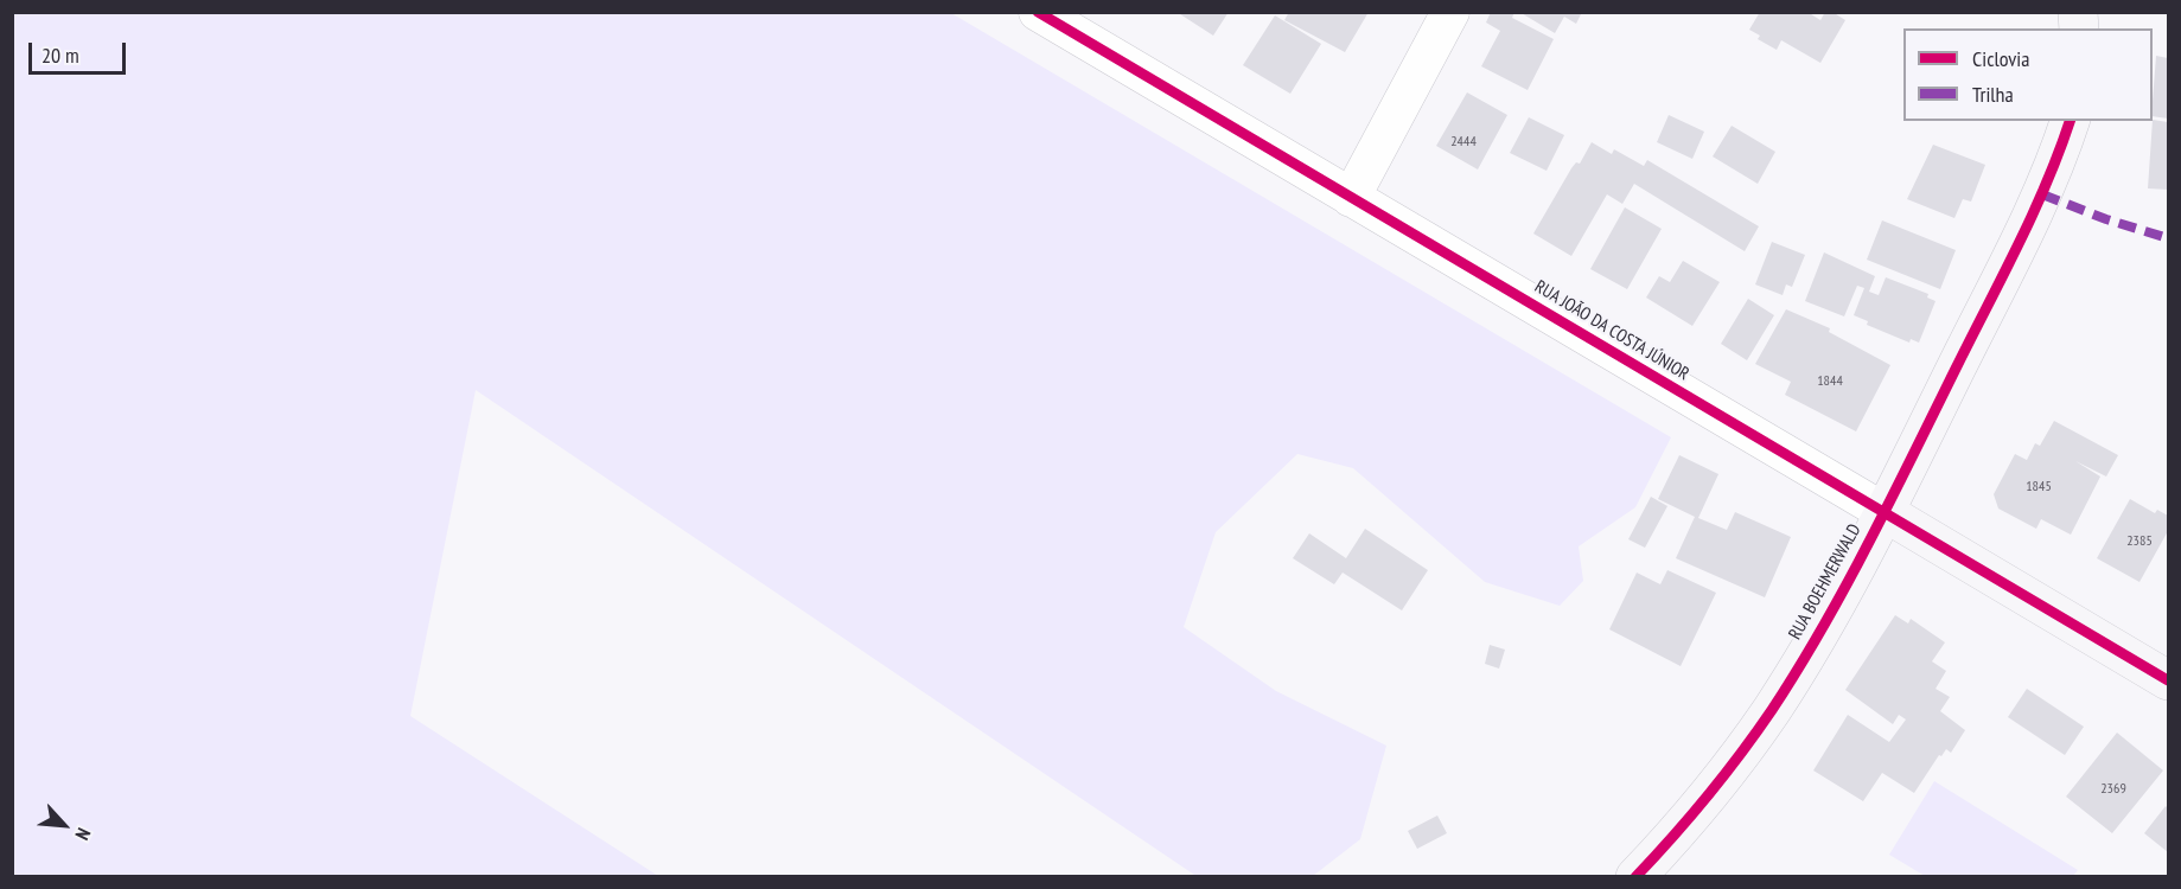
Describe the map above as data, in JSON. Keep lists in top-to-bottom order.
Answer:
{
  "streets": {
    "main road": ["RUA JOÃO DA COSTA JÚNIOR", "RUA BOEHMERWALD"]
  },
  "crossings": [
    ["RUA JOÃO DA COSTA JÚNIOR", "RUA BOEHMERWALD"]
  ],
  "house_numbers": [
    "2444",
    "1844",
    "1845",
    "2385",
    "2369"
  ],
  "legend": ["Ciclovia", "Trilha"],
  "scale_bar": "20 m",
  "north": "bottom right"
}
